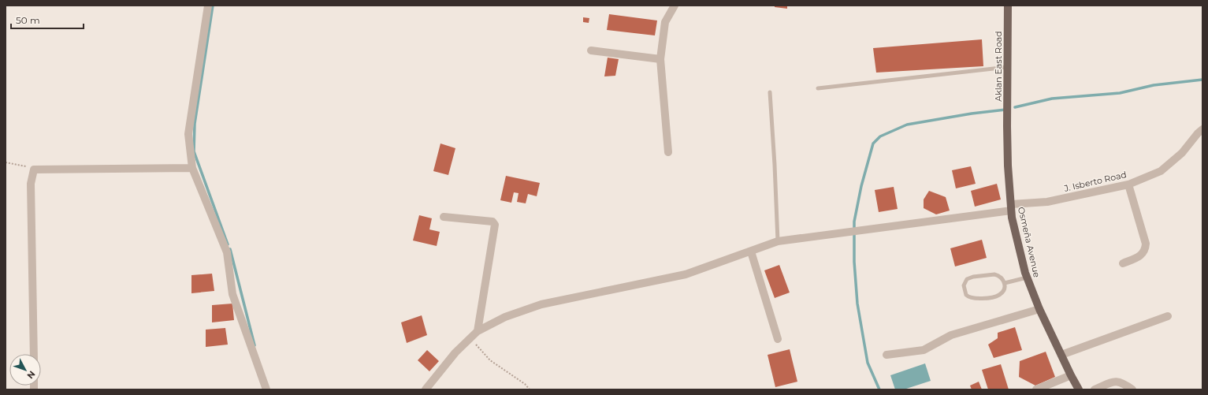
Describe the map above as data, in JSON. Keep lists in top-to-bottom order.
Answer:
{
  "streets": {
    "main road": ["Aklan East Road", "Osmeña Avenue"],
    "street": ["J. Isberto Road"]
  },
  "crossings": [
    ["Aklan East Road", "Osmeña Avenue"],
    ["J. Isberto Road", "Osmeña Avenue"]
  ],
  "scale_bar": "50 m",
  "north": "bottom right"
}
